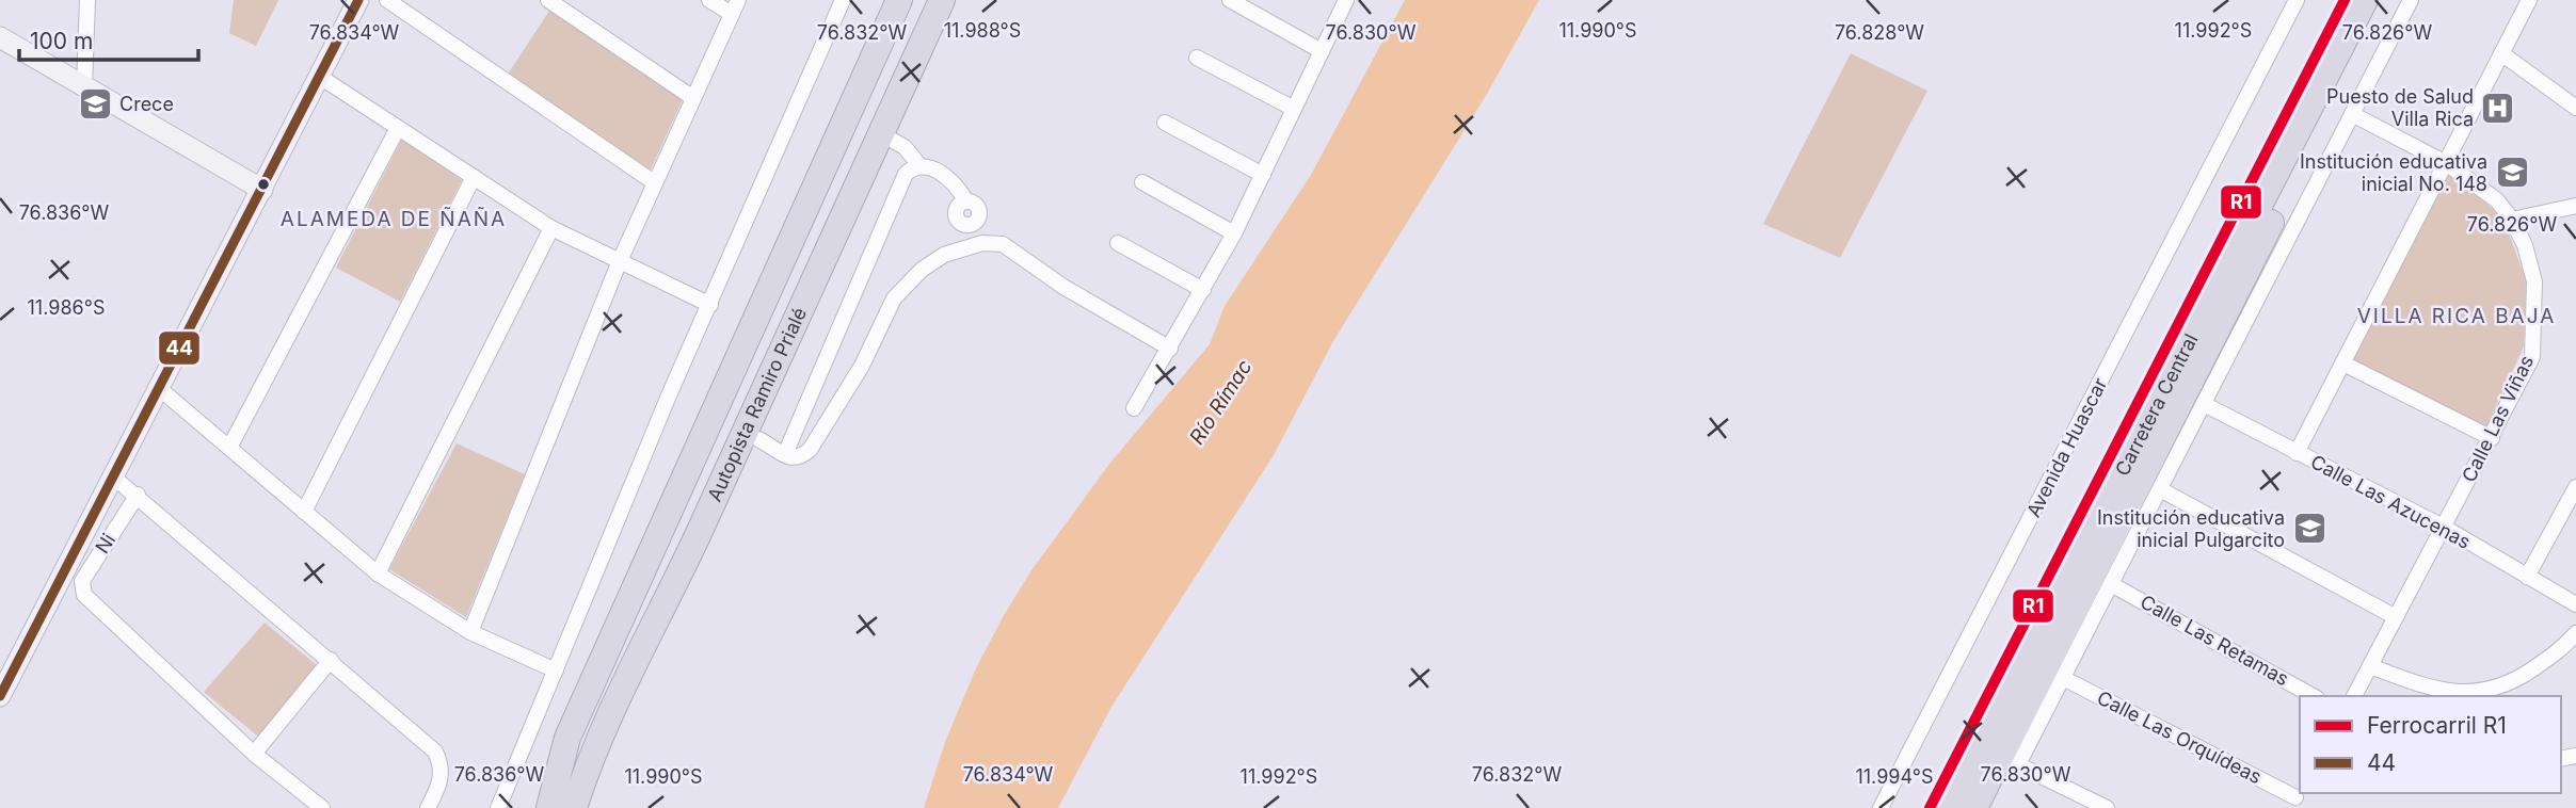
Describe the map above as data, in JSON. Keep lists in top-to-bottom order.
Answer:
{
  "streets": {
    "highway": ["Autopista Ramiro Prialé", "Carretera Central"],
    "street": [
      "Calle Las Viñas",
      "Avenida Huascar",
      "Calle Las Azucenas",
      "Ni",
      "Calle Las Retamas",
      "Calle Las Orquídeas"
    ]
  },
  "crossings": [
    ["Carretera Central", "Calle Las Orquídeas"],
    ["Calle Las Viñas", "Calle Las Azucenas"]
  ],
  "districts": ["ALAMEDA DE ÑAÑA", "VILLA RICA BAJA"],
  "water": ["Río Rímac"],
  "places": {
    "school or university": ["Crece", "Institución educativa inicial No. 148", "Institución educativa inicial Pulgarcito"],
    "hospital": ["Puesto de Salud Villa Rica"]
  },
  "lines": ["rail line R1", "transit line 44"],
  "legend": ["Ferrocarril R1", "44"],
  "scale_bar": "100 m",
  "coordinates": [
    "11.988°S",
    "11.990°S",
    "11.992°S",
    "76.828°W",
    "76.834°W",
    "76.832°W",
    "76.830°W",
    "76.826°W",
    "76.836°W",
    "11.986°S",
    "11.994°S"
  ]
}
